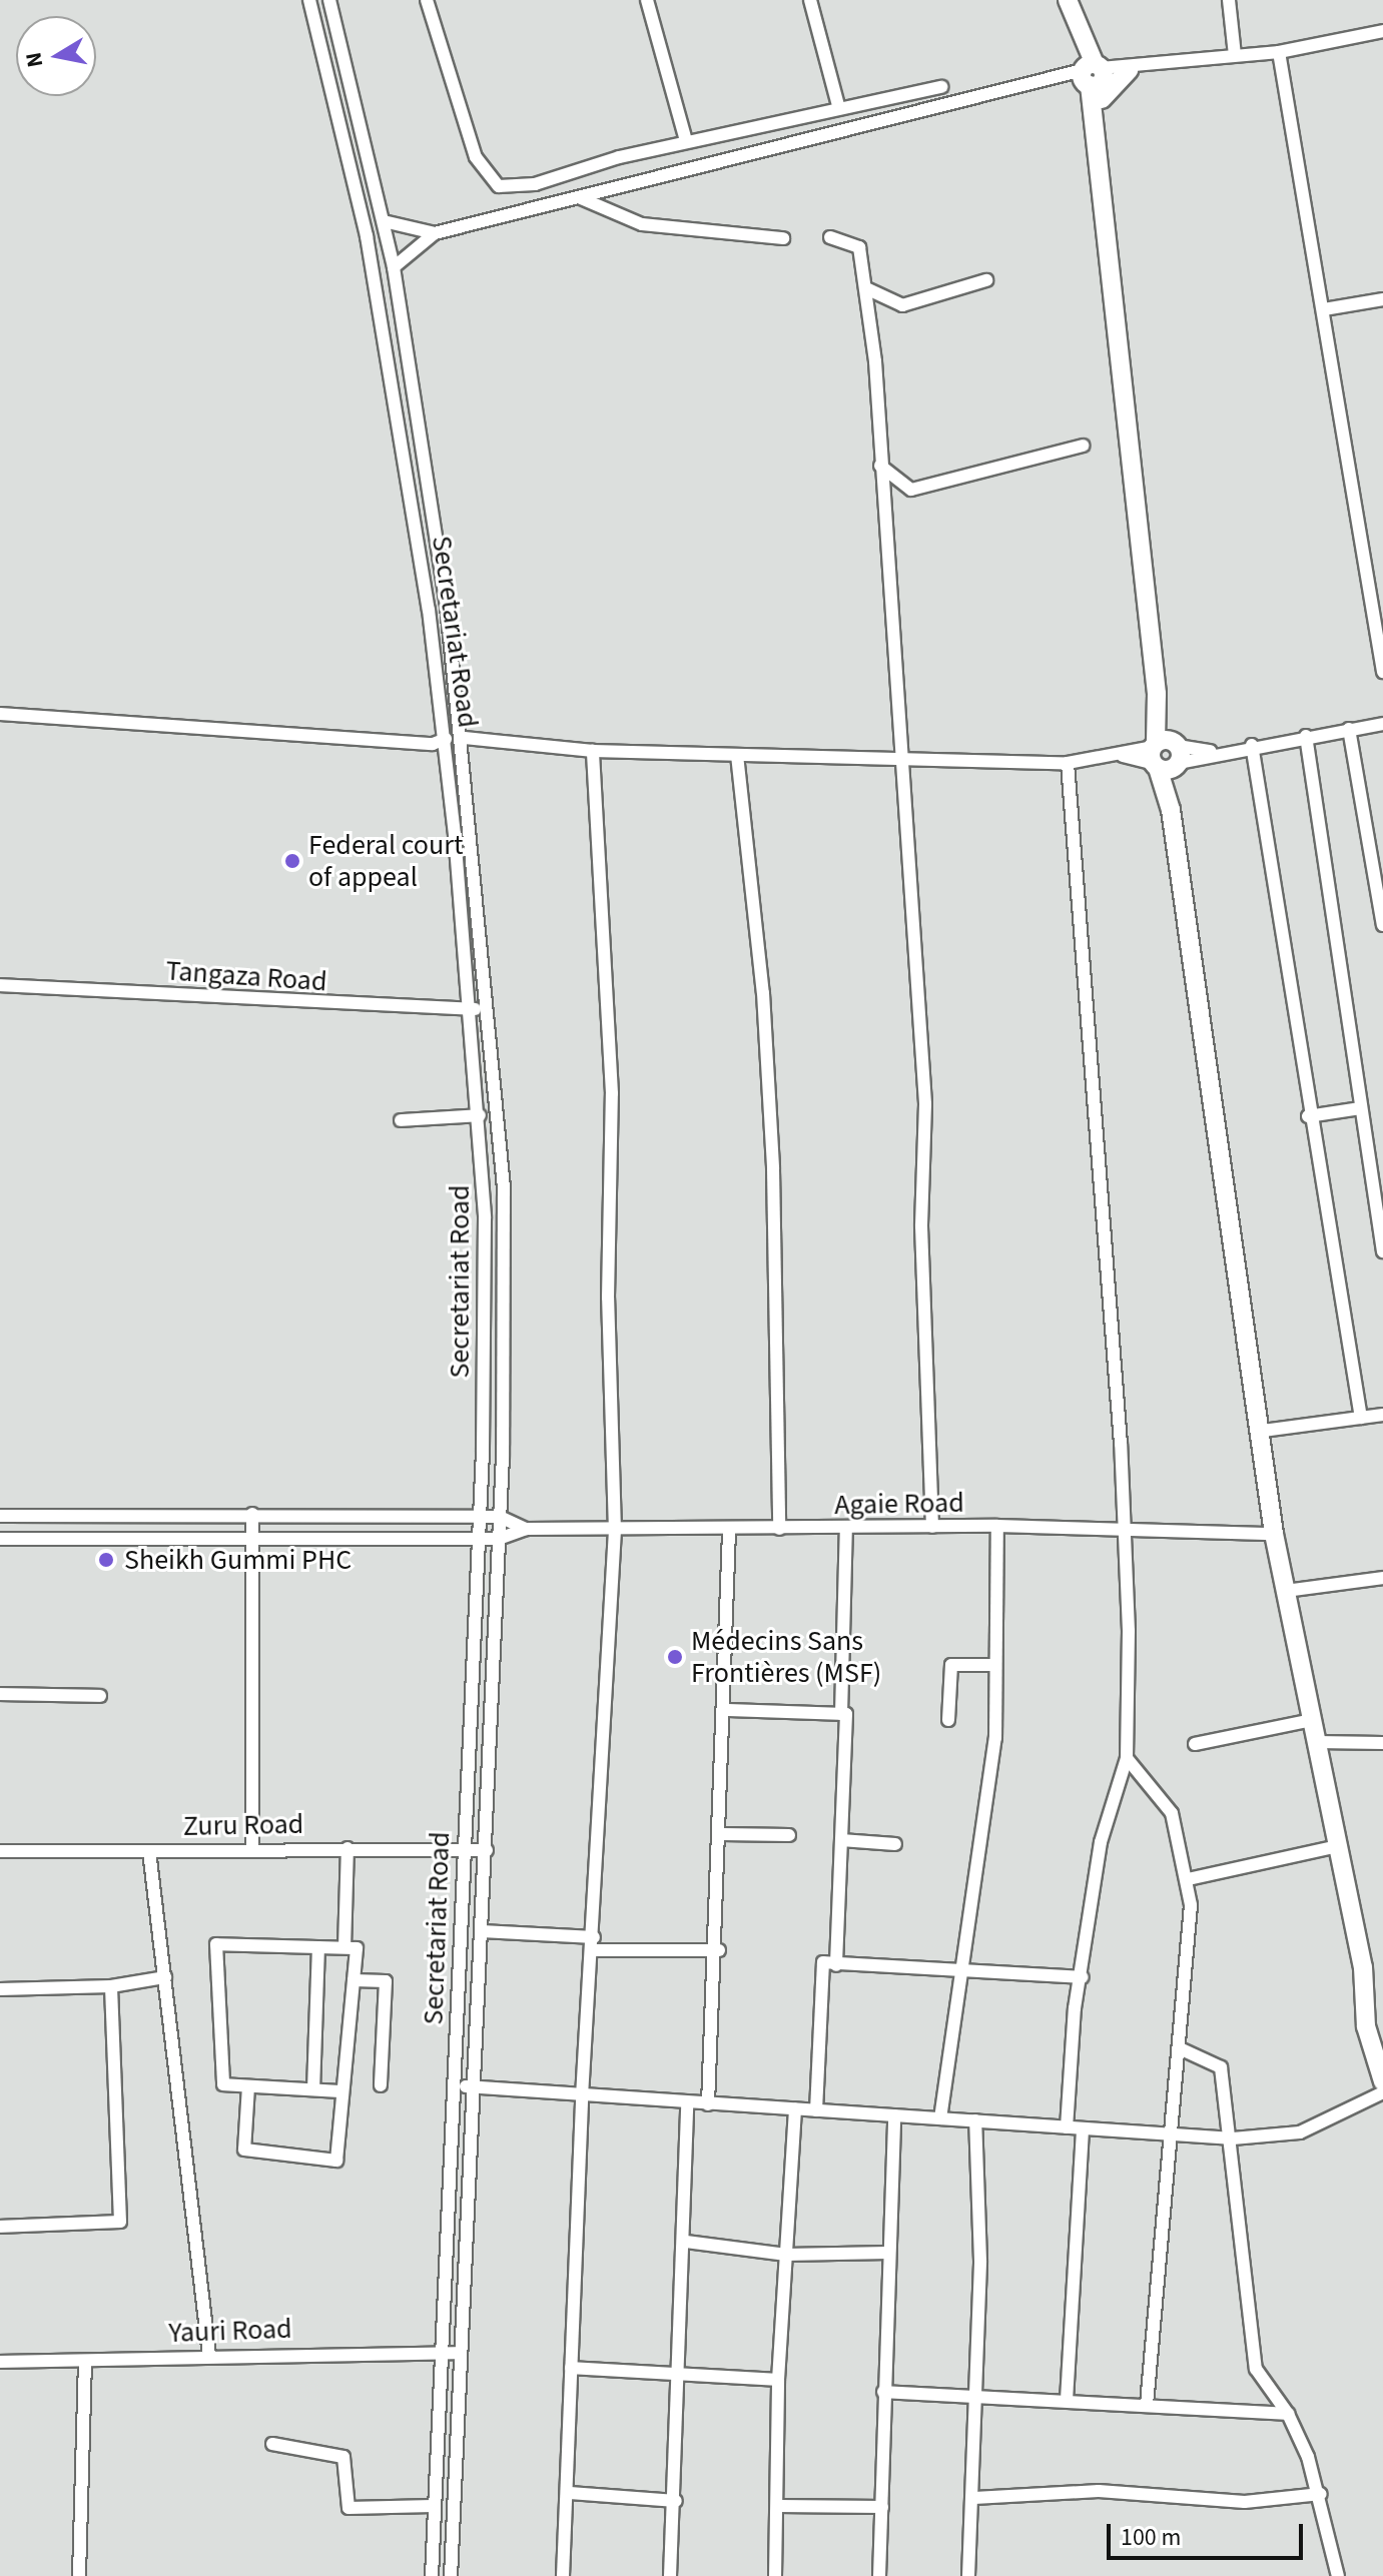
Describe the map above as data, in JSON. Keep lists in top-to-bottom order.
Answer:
{
  "streets": {
    "street": [
      "Secretariat Road",
      "Tangaza Road",
      "Agaie Road",
      "Zuru Road",
      "Yauri Road"
    ]
  },
  "crossings": [
    ["Secretariat Road", "Tangaza Road"],
    ["Secretariat Road", "Zuru Road"],
    ["Secretariat Road", "Yauri Road"]
  ],
  "places": ["Federal court of appeal", "Sheikh Gummi PHC", "Médecins Sans Frontières (MSF)"],
  "scale_bar": "100 m",
  "north": "left"
}
